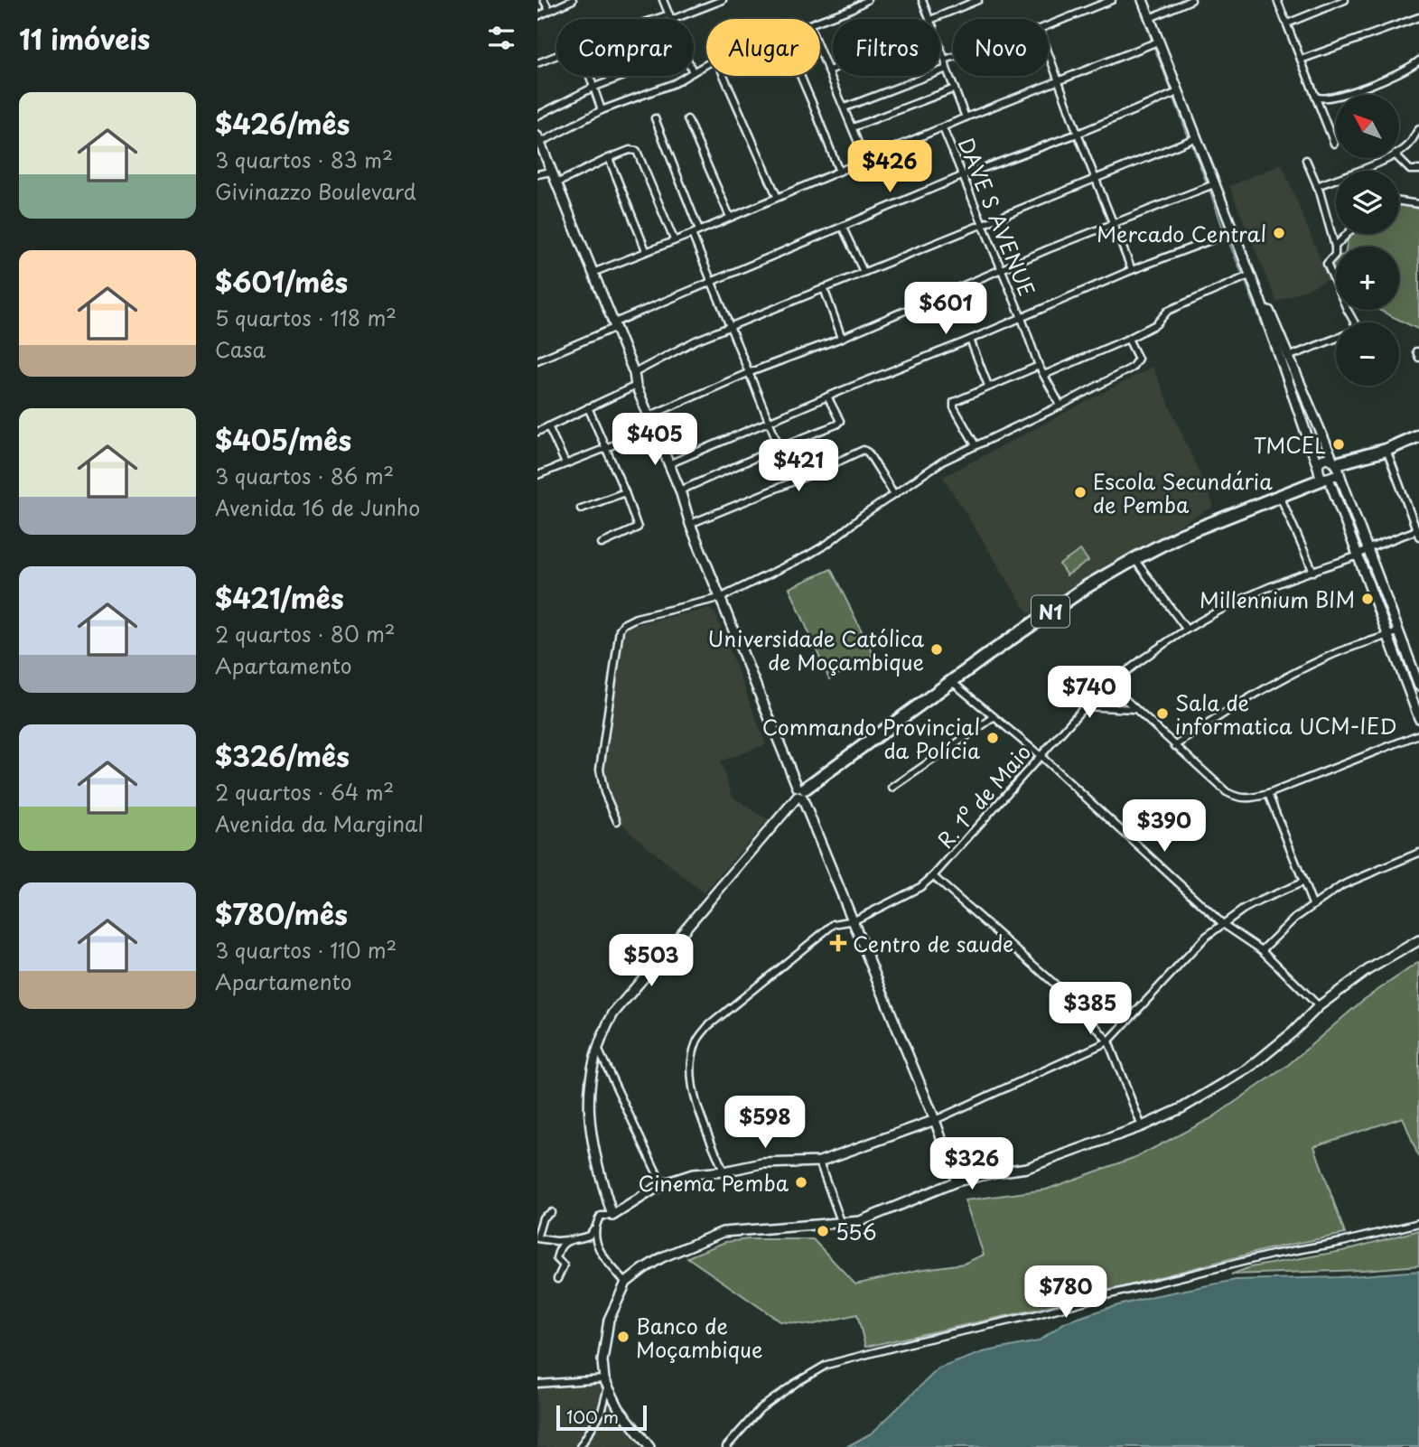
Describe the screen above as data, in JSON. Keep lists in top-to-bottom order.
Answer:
{
  "streets": {
    "highway": ["N1"],
    "street": ["DAVE S AVENUE", "R. 1º de Maio"]
  },
  "places": {
    "other": [
      "Mercado Central",
      "TMCEL",
      "Escola Secundária de Pemba",
      "Millennium BIM",
      "Universidade Católica de Moçambique",
      "Sala de informatica UCM-IED",
      "Commando Provincial da Polícia",
      "Cinema Pemba",
      "556",
      "Banco de Moçambique"
    ],
    "health": ["Centro de saude"]
  },
  "scale_bar": "100 m",
  "north": "top left",
  "page": {
    "heading": "11 imóveis",
    "chip": [
      "Comprar",
      "Alugar",
      "Filtros",
      "Novo"
    ],
    "list": [
      {
        "name": "$426/mês",
        "note": "3 quartos · 83 m² · Givinazzo Boulevard"
      },
      {
        "name": "$601/mês",
        "note": "5 quartos · 118 m² · Casa"
      },
      {
        "name": "$405/mês",
        "note": "3 quartos · 86 m² · Avenida 16 de Junho"
      },
      {
        "name": "$421/mês",
        "note": "2 quartos · 80 m² · Apartamento"
      },
      {
        "name": "$326/mês",
        "note": "2 quartos · 64 m² · Avenida da Marginal"
      },
      {
        "name": "$780/mês",
        "note": "3 quartos · 110 m² · Apartamento"
      }
    ],
    "map_buttons": ["+", "−"],
    "price": [
      "$426",
      "$601",
      "$405",
      "$421",
      "$740",
      "$390",
      "$503",
      "$385",
      "$598",
      "$326",
      "$780"
    ],
    "scale": "100 m"
  }
}
